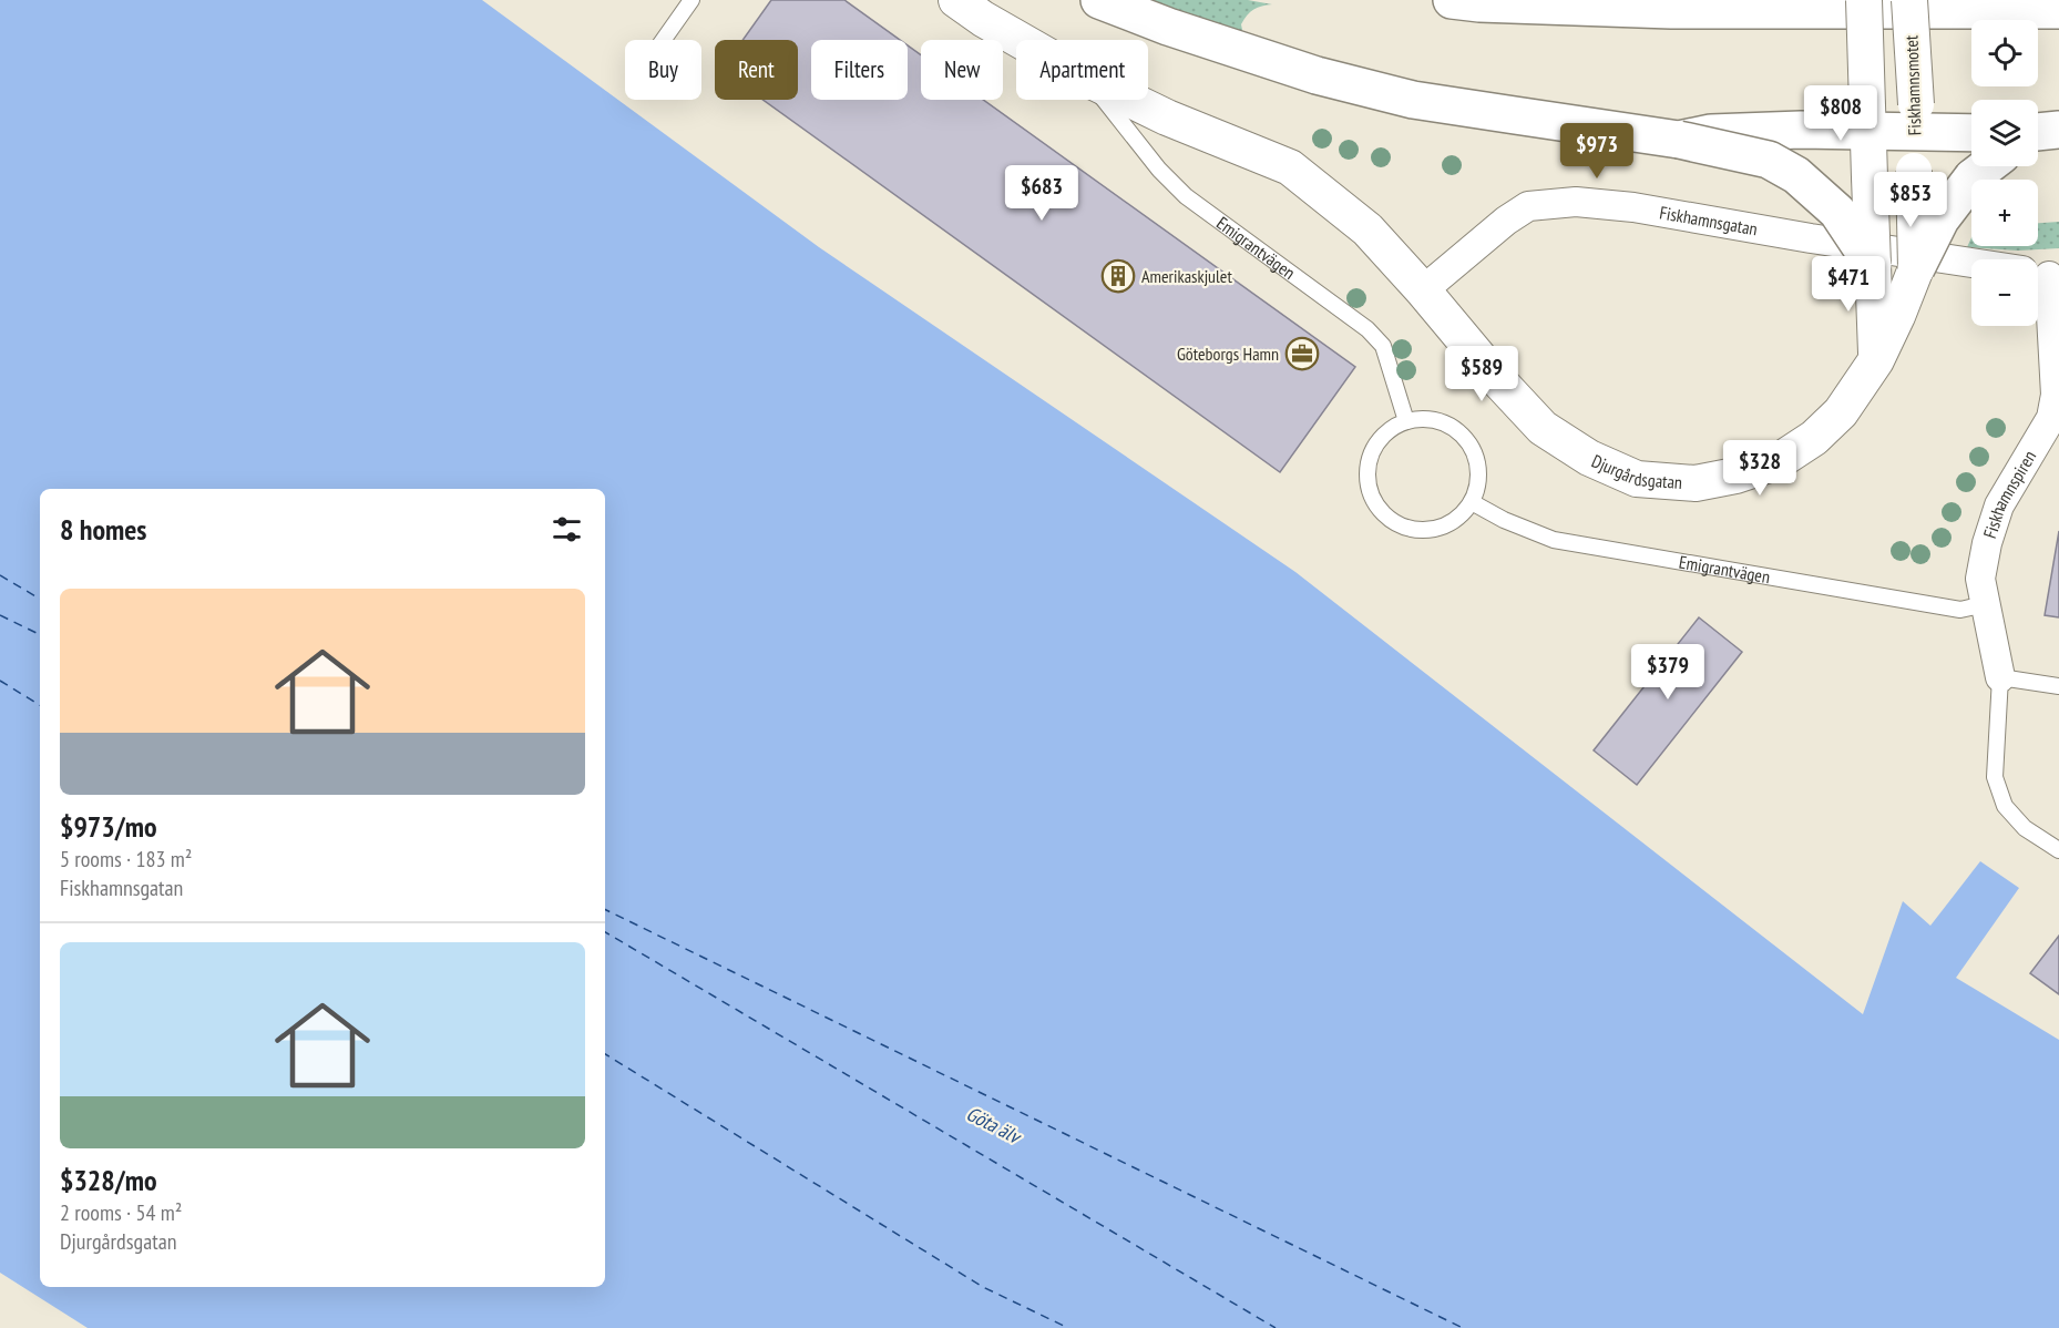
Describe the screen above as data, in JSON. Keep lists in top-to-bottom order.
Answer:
{
  "streets": {
    "street": [
      "Fiskhamnsmotet",
      "Fiskhamnsgatan",
      "Emigrantvägen",
      "Djurgårdsgatan",
      "Fiskhamnspiren"
    ]
  },
  "crossings": [
    ["Fiskhamnsmotet", "Djurgårdsgatan"],
    ["Fiskhamnsgatan", "Emigrantvägen"],
    ["Fiskhamnsgatan", "Djurgårdsgatan"],
    ["Fiskhamnsgatan", "Fiskhamnspiren"],
    ["Emigrantvägen", "Djurgårdsgatan"],
    ["Emigrantvägen", "Fiskhamnspiren"]
  ],
  "water": ["Göta älv"],
  "places": {
    "building": ["Amerikaskjulet"],
    "office": ["Göteborgs Hamn"]
  },
  "page": {
    "map_buttons": ["+", "−"],
    "chip": [
      "Buy",
      "Rent",
      "Filters",
      "New",
      "Apartment"
    ],
    "price": [
      "$808",
      "$973",
      "$683",
      "$853",
      "$471",
      "$589",
      "$328",
      "$379"
    ],
    "heading": "8 homes",
    "list": [
      {
        "name": "$973/mo",
        "note": "5 rooms · 183 m² · Fiskhamnsgatan"
      },
      {
        "name": "$328/mo",
        "note": "2 rooms · 54 m² · Djurgårdsgatan"
      }
    ]
  }
}
